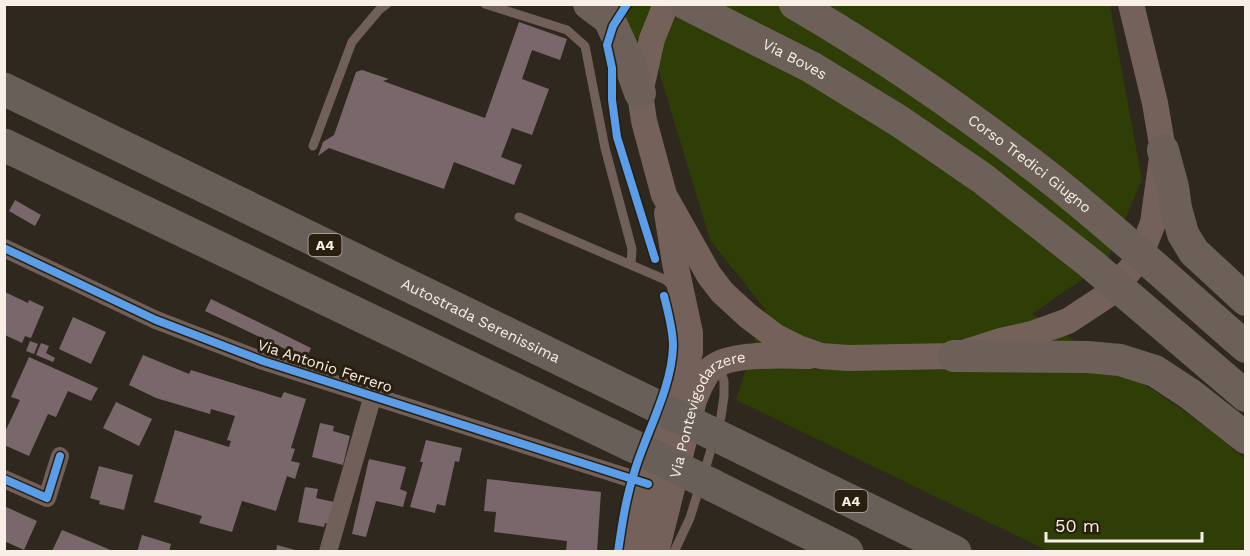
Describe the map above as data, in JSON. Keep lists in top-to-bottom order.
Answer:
{
  "streets": {
    "highway": [
      "Via Boves",
      "Corso Tredici Giugno",
      "A4",
      "Autostrada Serenissima"
    ],
    "main road": ["Via Pontevigodarzere"],
    "street": ["Via Antonio Ferrero"]
  },
  "crossings": [
    ["Via Antonio Ferrero", "Via Pontevigodarzere"]
  ],
  "scale_bar": "50 m"
}
